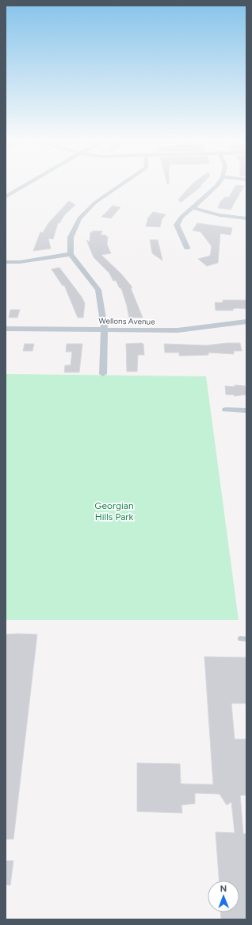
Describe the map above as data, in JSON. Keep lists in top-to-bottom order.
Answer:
{
  "streets": {
    "street": ["Wellons Avenue"]
  },
  "parks": ["Georgian Hills Park"],
  "north": "top"
}
